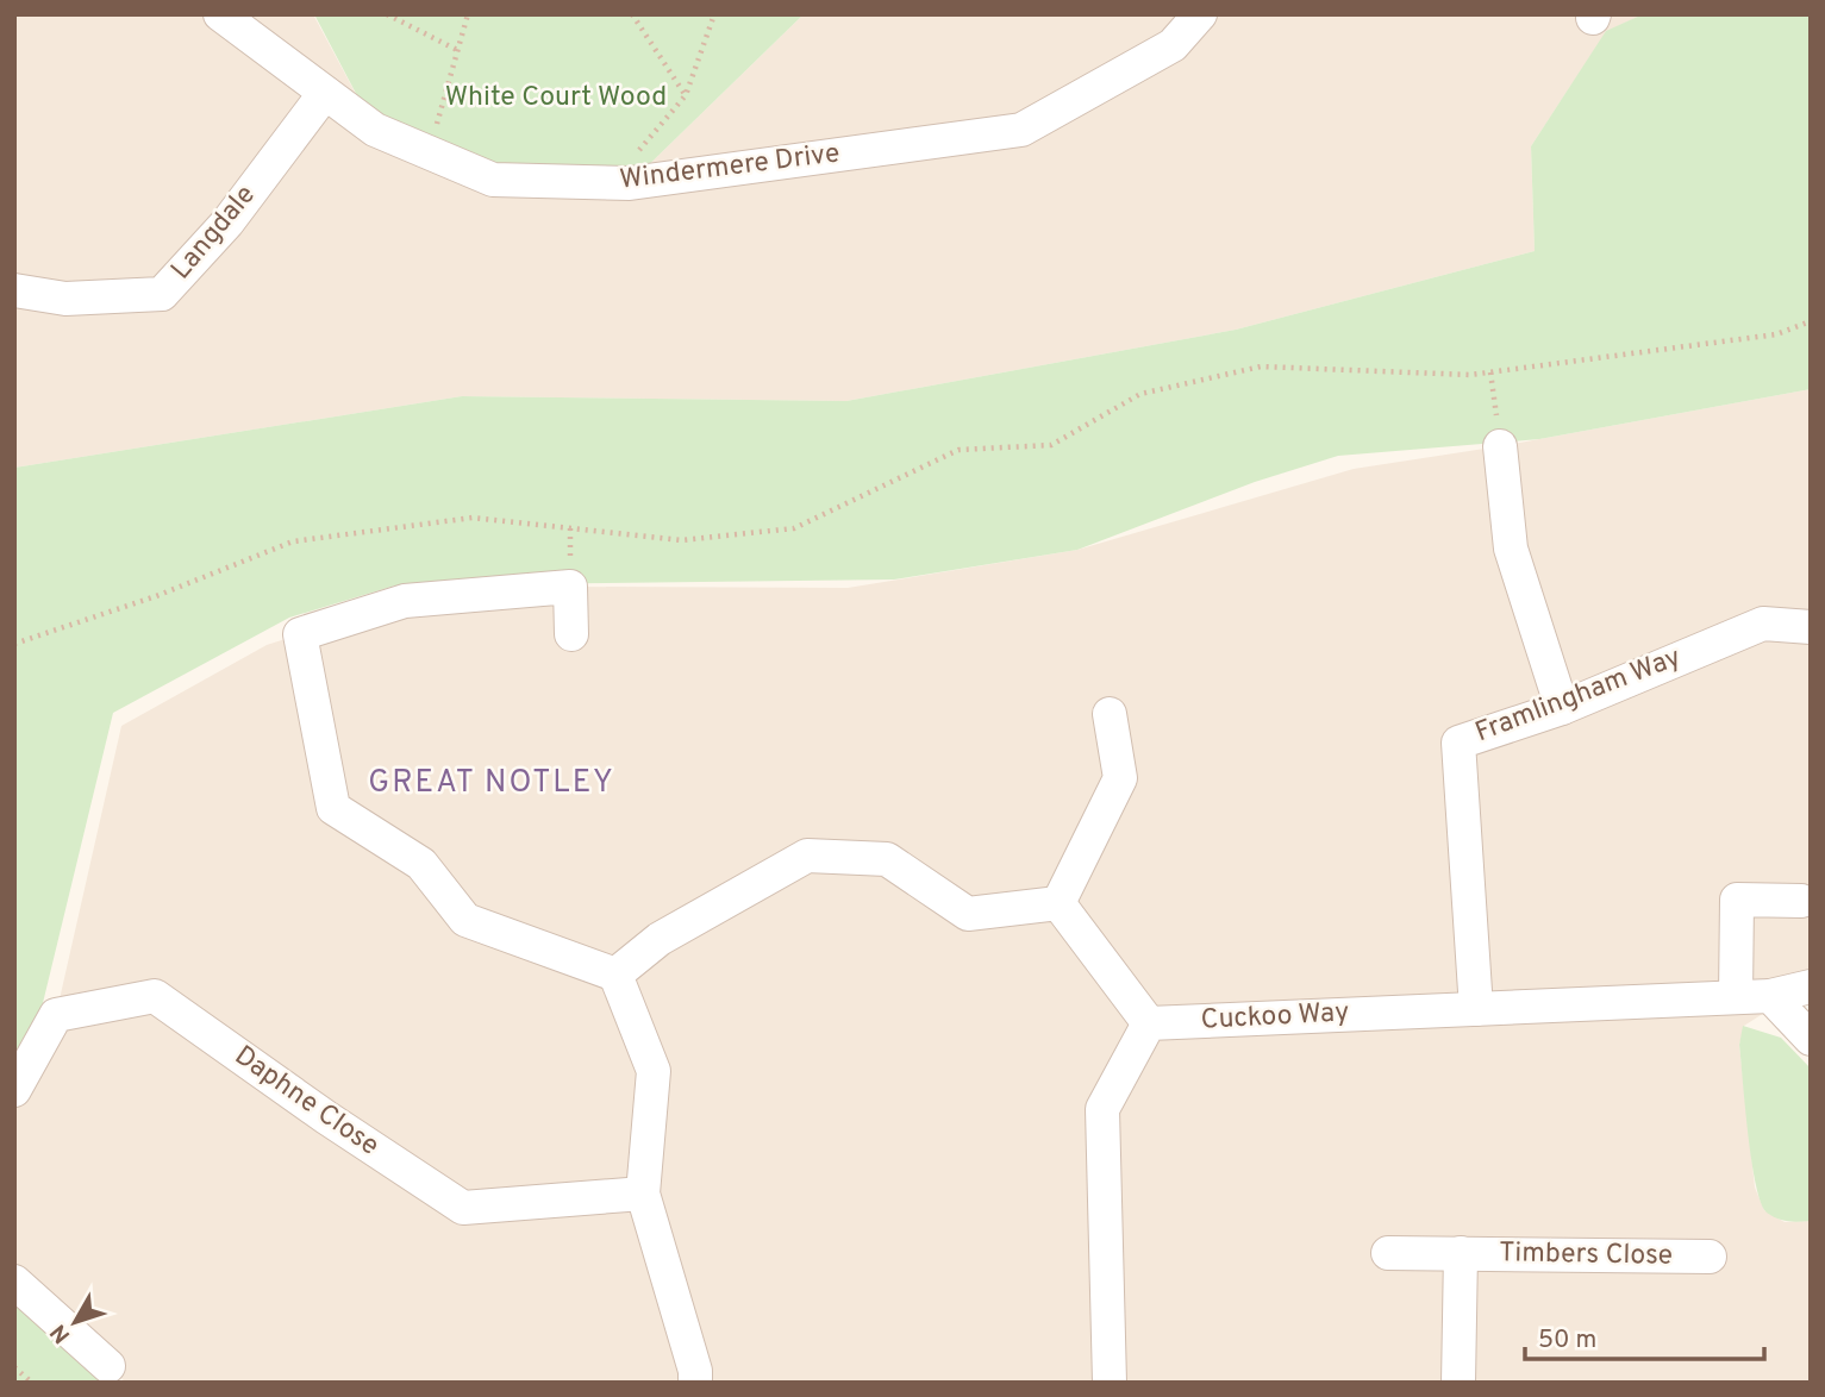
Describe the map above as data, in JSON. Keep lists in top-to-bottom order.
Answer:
{
  "streets": {
    "street": [
      "Windermere Drive",
      "Langdale",
      "Framlingham Way",
      "Cuckoo Way",
      "Daphne Close",
      "Timbers Close"
    ]
  },
  "crossings": [
    ["Windermere Drive", "Langdale"],
    ["Framlingham Way", "Cuckoo Way"]
  ],
  "districts": ["GREAT NOTLEY"],
  "parks": ["White Court Wood"],
  "scale_bar": "50 m",
  "north": "bottom left"
}
